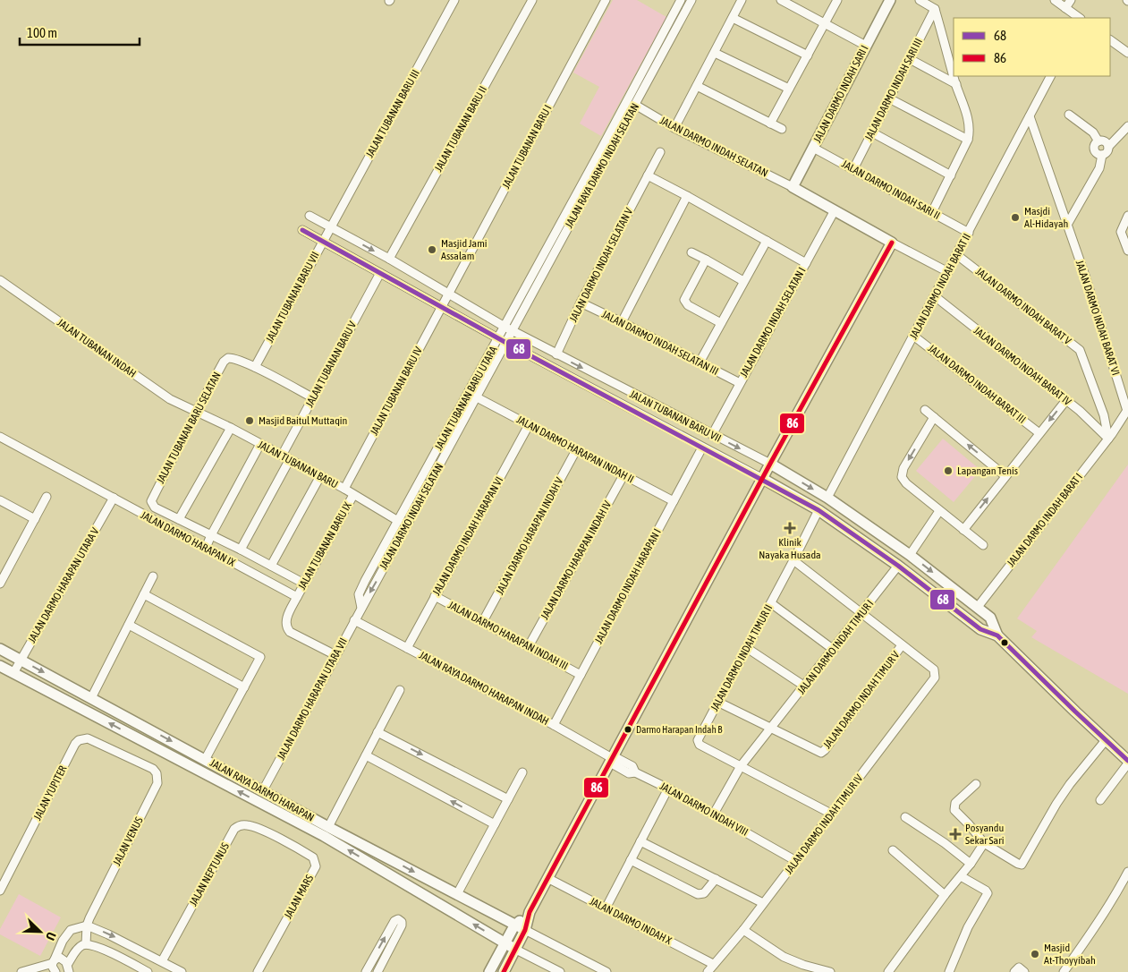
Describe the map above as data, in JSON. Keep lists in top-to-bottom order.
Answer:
{
  "streets": {
    "street": [
      "JALAN DARMO INDAH SARI III",
      "JALAN DARMO INDAH SARI I",
      "JALAN TUBANAN BARU III",
      "JALAN TUBANAN BARU II",
      "JALAN TUBANAN BARU I",
      "JALAN DARMO INDAH SELATAN",
      "JALAN RAYA DARMO INDAH SELATAN",
      "JALAN DARMO INDAH SARI II",
      "JALAN DARMO INDAH SELATAN V",
      "JALAN DARMO INDAH BARAT II",
      "JALAN TUBANAN BARU VII",
      "JALAN DARMO INDAH BARAT V",
      "JALAN DARMO INDAH BARAT VI",
      "JALAN DARMO INDAH SELATAN I",
      "JALAN DARMO INDAH SELATAN III",
      "JALAN TUBANAN INDAH",
      "JALAN TUBANAN BARU V",
      "JALAN DARMO INDAH BARAT IV",
      "JALAN DARMO INDAH BARAT III",
      "JALAN TUBANAN BARU IV",
      "JALAN TUBANAN BARU UTARA",
      "JALAN TUBANAN BARU SELATAN",
      "JALAN DARMO HARAPAN INDAH II",
      "JALAN TUBANAN BARU",
      "JALAN DARMO INDAH BARAT I",
      "JALAN DARMO INDAH HARAPAN VI",
      "JALAN DARMO HARAPAN INDAH V",
      "JALAN DARMO HARAPAN IX",
      "JALAN TUBANAN BARU IX",
      "JALAN DARMO HARAPAN INDAH IV",
      "JALAN DARMO HARAPAN UTARA V",
      "JALAN DARMO INDAH HARAPAN I",
      "JALAN DARMO HARAPAN INDAH III",
      "JALAN DARMO INDAH TIMUR I",
      "JALAN DARMO INDAH TIMUR II",
      "JALAN RAYA DARMO HARAPAN INDAH",
      "JALAN DARMO HARAPAN UTARA VII",
      "JALAN DARMO INDAH TIMUR V",
      "JALAN RAYA DARMO HARAPAN",
      "JALAN YUPITER",
      "JALAN DARMO INDAH VIII",
      "JALAN DARMO INDAH TIMUR IV",
      "JALAN VENUS",
      "JALAN NEPTUNUS",
      "JALAN MARS",
      "JALAN DARMO INDAH X"
    ]
  },
  "crossings": [
    ["JALAN DARMO INDAH SARI III", "JALAN DARMO INDAH SARI II"],
    ["JALAN DARMO INDAH SARI I", "JALAN DARMO INDAH SELATAN"],
    ["JALAN DARMO INDAH SARI I", "JALAN DARMO INDAH SARI II"],
    ["JALAN TUBANAN BARU III", "JALAN TUBANAN BARU VII"],
    ["JALAN TUBANAN BARU II", "JALAN TUBANAN BARU VII"],
    ["JALAN TUBANAN BARU I", "JALAN TUBANAN BARU VII"],
    ["JALAN TUBANAN BARU I", "JALAN TUBANAN BARU IV"],
    ["JALAN DARMO INDAH SELATAN", "JALAN RAYA DARMO INDAH SELATAN"],
    ["JALAN DARMO INDAH SELATAN", "JALAN TUBANAN BARU VII"],
    ["JALAN DARMO INDAH SELATAN", "JALAN TUBANAN BARU UTARA"],
    ["JALAN DARMO INDAH SELATAN", "JALAN DARMO HARAPAN INDAH II"],
    ["JALAN DARMO INDAH SELATAN", "JALAN DARMO HARAPAN UTARA VII"],
    ["JALAN RAYA DARMO INDAH SELATAN", "JALAN TUBANAN BARU VII"],
    ["JALAN DARMO INDAH SARI II", "JALAN DARMO INDAH BARAT II"],
    ["JALAN DARMO INDAH SELATAN V", "JALAN TUBANAN BARU VII"],
    ["JALAN DARMO INDAH SELATAN V", "JALAN DARMO INDAH SELATAN III"],
    ["JALAN DARMO INDAH BARAT II", "JALAN TUBANAN BARU VII"],
    ["JALAN DARMO INDAH BARAT II", "JALAN DARMO INDAH BARAT V"],
    ["JALAN DARMO INDAH BARAT II", "JALAN DARMO INDAH BARAT VI"],
    ["JALAN DARMO INDAH BARAT II", "JALAN DARMO INDAH BARAT IV"],
    ["JALAN DARMO INDAH BARAT II", "JALAN DARMO INDAH BARAT III"],
    ["JALAN TUBANAN BARU VII", "JALAN DARMO INDAH SELATAN I"],
    ["JALAN TUBANAN BARU VII", "JALAN TUBANAN BARU IV"],
    ["JALAN TUBANAN BARU VII", "JALAN TUBANAN BARU UTARA"],
    ["JALAN TUBANAN BARU VII", "JALAN TUBANAN BARU SELATAN"],
    ["JALAN TUBANAN BARU VII", "JALAN DARMO INDAH BARAT I"],
    ["JALAN DARMO INDAH BARAT V", "JALAN DARMO INDAH BARAT IV"],
    ["JALAN DARMO INDAH BARAT V", "JALAN DARMO INDAH BARAT I"],
    ["JALAN DARMO INDAH BARAT VI", "JALAN DARMO INDAH BARAT I"],
    ["JALAN DARMO INDAH SELATAN I", "JALAN DARMO INDAH SELATAN III"],
    ["JALAN TUBANAN INDAH", "JALAN TUBANAN BARU SELATAN"],
    ["JALAN TUBANAN INDAH", "JALAN TUBANAN BARU"],
    ["JALAN TUBANAN BARU V", "JALAN TUBANAN BARU"],
    ["JALAN DARMO INDAH BARAT IV", "JALAN DARMO INDAH BARAT I"],
    ["JALAN TUBANAN BARU IV", "JALAN TUBANAN BARU"],
    ["JALAN TUBANAN BARU UTARA", "JALAN TUBANAN BARU"],
    ["JALAN TUBANAN BARU UTARA", "JALAN DARMO HARAPAN UTARA VII"],
    ["JALAN TUBANAN BARU SELATAN", "JALAN TUBANAN BARU"],
    ["JALAN DARMO HARAPAN INDAH II", "JALAN DARMO INDAH HARAPAN VI"],
    ["JALAN DARMO HARAPAN INDAH II", "JALAN DARMO HARAPAN INDAH V"],
    ["JALAN DARMO HARAPAN INDAH II", "JALAN DARMO HARAPAN INDAH IV"],
    ["JALAN DARMO HARAPAN INDAH II", "JALAN DARMO INDAH HARAPAN I"],
    ["JALAN TUBANAN BARU", "JALAN TUBANAN BARU IX"],
    ["JALAN DARMO INDAH HARAPAN VI", "JALAN DARMO HARAPAN INDAH III"],
    ["JALAN DARMO INDAH HARAPAN VI", "JALAN RAYA DARMO HARAPAN INDAH"],
    ["JALAN DARMO HARAPAN INDAH V", "JALAN DARMO HARAPAN INDAH III"],
    ["JALAN DARMO HARAPAN IX", "JALAN TUBANAN BARU IX"],
    ["JALAN DARMO HARAPAN IX", "JALAN DARMO HARAPAN UTARA V"],
    ["JALAN DARMO HARAPAN INDAH IV", "JALAN DARMO HARAPAN INDAH III"],
    ["JALAN DARMO HARAPAN UTARA V", "JALAN RAYA DARMO HARAPAN"],
    ["JALAN DARMO INDAH HARAPAN I", "JALAN DARMO HARAPAN INDAH III"],
    ["JALAN DARMO INDAH HARAPAN I", "JALAN RAYA DARMO HARAPAN INDAH"],
    ["JALAN DARMO INDAH TIMUR I", "JALAN DARMO INDAH TIMUR II"],
    ["JALAN DARMO INDAH TIMUR I", "JALAN DARMO INDAH TIMUR V"],
    ["JALAN DARMO INDAH TIMUR I", "JALAN DARMO INDAH VIII"],
    ["JALAN DARMO INDAH TIMUR II", "JALAN DARMO INDAH TIMUR IV"],
    ["JALAN RAYA DARMO HARAPAN INDAH", "JALAN DARMO HARAPAN UTARA VII"],
    ["JALAN RAYA DARMO HARAPAN INDAH", "JALAN DARMO INDAH VIII"],
    ["JALAN DARMO HARAPAN UTARA VII", "JALAN RAYA DARMO HARAPAN"],
    ["JALAN DARMO INDAH TIMUR V", "JALAN DARMO INDAH TIMUR IV"],
    ["JALAN YUPITER", "JALAN VENUS"],
    ["JALAN DARMO INDAH VIII", "JALAN DARMO INDAH TIMUR IV"],
    ["JALAN DARMO INDAH TIMUR IV", "JALAN DARMO INDAH X"],
    ["JALAN NEPTUNUS", "JALAN MARS"]
  ],
  "places": {
    "other": [
      "Masjdi Al-Hidayah",
      "Masjid Jami Assalam",
      "Masjid Baitul Muttaqin",
      "Lapangan Tenis",
      "Darmo Harapan Indah B",
      "Masjid At-Thoyyibah"
    ],
    "health": ["Klinik Nayaka Husada", "Posyandu Sekar Sari"]
  },
  "lines": ["transit line 68", "transit line 86"],
  "legend": ["68", "86"],
  "scale_bar": "100 m",
  "north": "bottom right"
}
